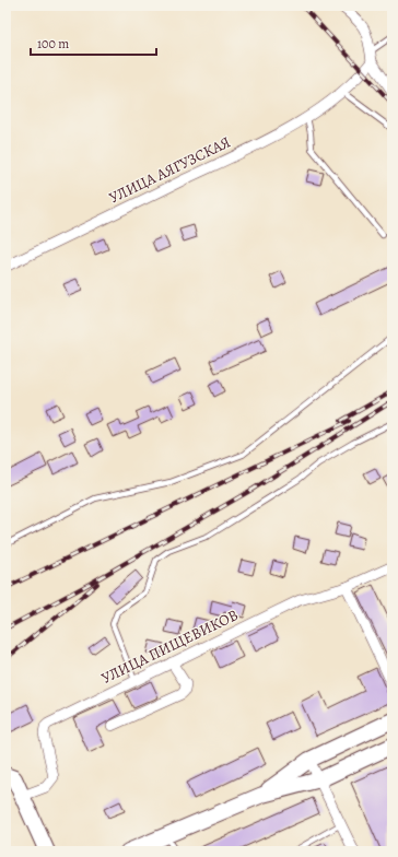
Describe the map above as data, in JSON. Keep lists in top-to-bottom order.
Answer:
{
  "streets": {
    "street": ["УЛИЦА АЯГУЗСКАЯ", "УЛИЦА ПИЩЕВИКОВ"]
  },
  "scale_bar": "100 m"
}
